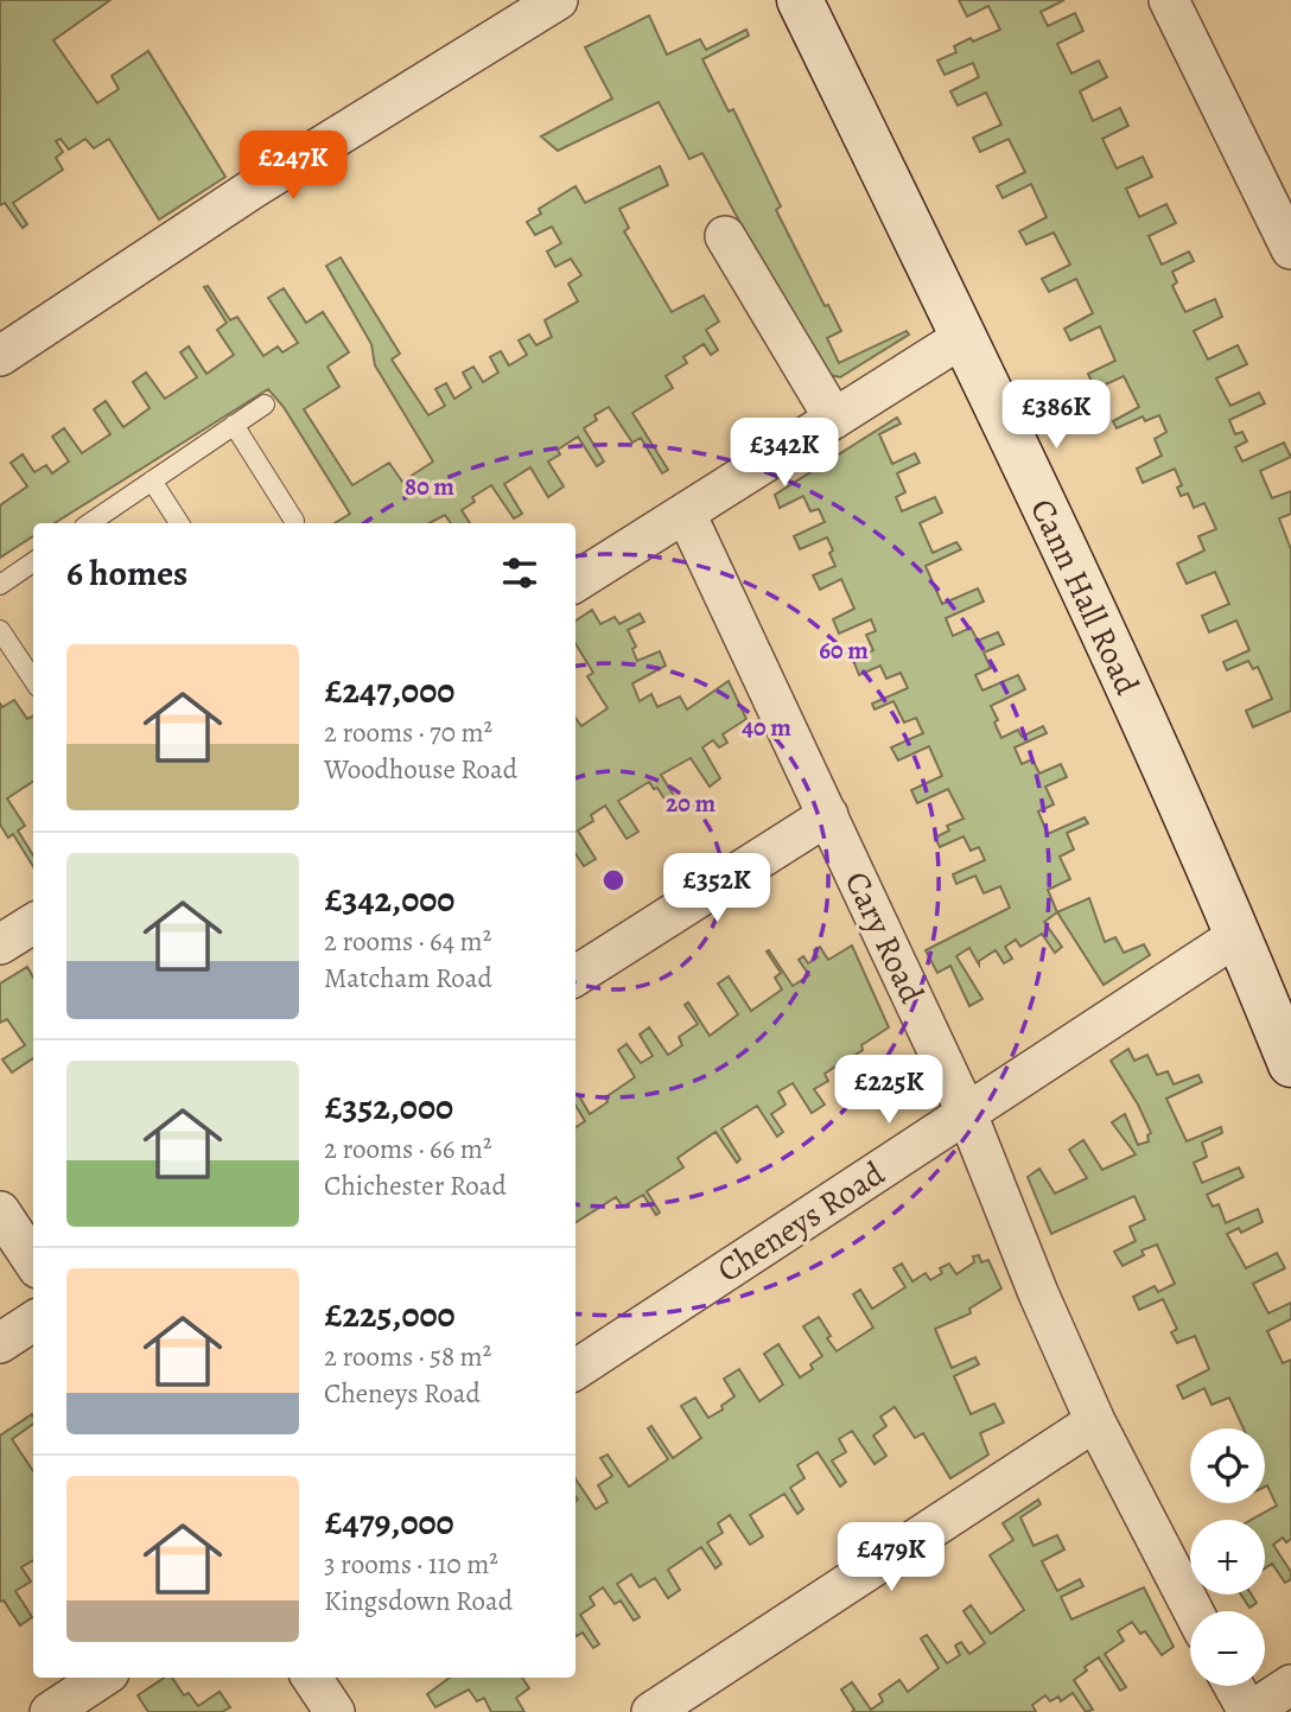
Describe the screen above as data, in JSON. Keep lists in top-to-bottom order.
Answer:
{
  "streets": {
    "street": ["Cann Hall Road", "Cary Road", "Cheneys Road"]
  },
  "crossings": [
    ["Cann Hall Road", "Cheneys Road"],
    ["Cary Road", "Cheneys Road"]
  ],
  "page": {
    "price": [
      "£247K",
      "£386K",
      "£342K",
      "£352K",
      "£225K",
      "£479K"
    ],
    "heading": "6 homes",
    "list": [
      {
        "name": "£247,000",
        "note": "2 rooms · 70 m² · Woodhouse Road"
      },
      {
        "name": "£342,000",
        "note": "2 rooms · 64 m² · Matcham Road"
      },
      {
        "name": "£352,000",
        "note": "2 rooms · 66 m² · Chichester Road"
      },
      {
        "name": "£225,000",
        "note": "2 rooms · 58 m² · Cheneys Road"
      },
      {
        "name": "£479,000",
        "note": "3 rooms · 110 m² · Kingsdown Road"
      }
    ],
    "map_buttons": ["+", "−"]
  },
  "rings": [
    "80 m",
    "60 m",
    "40 m",
    "20 m"
  ]
}
